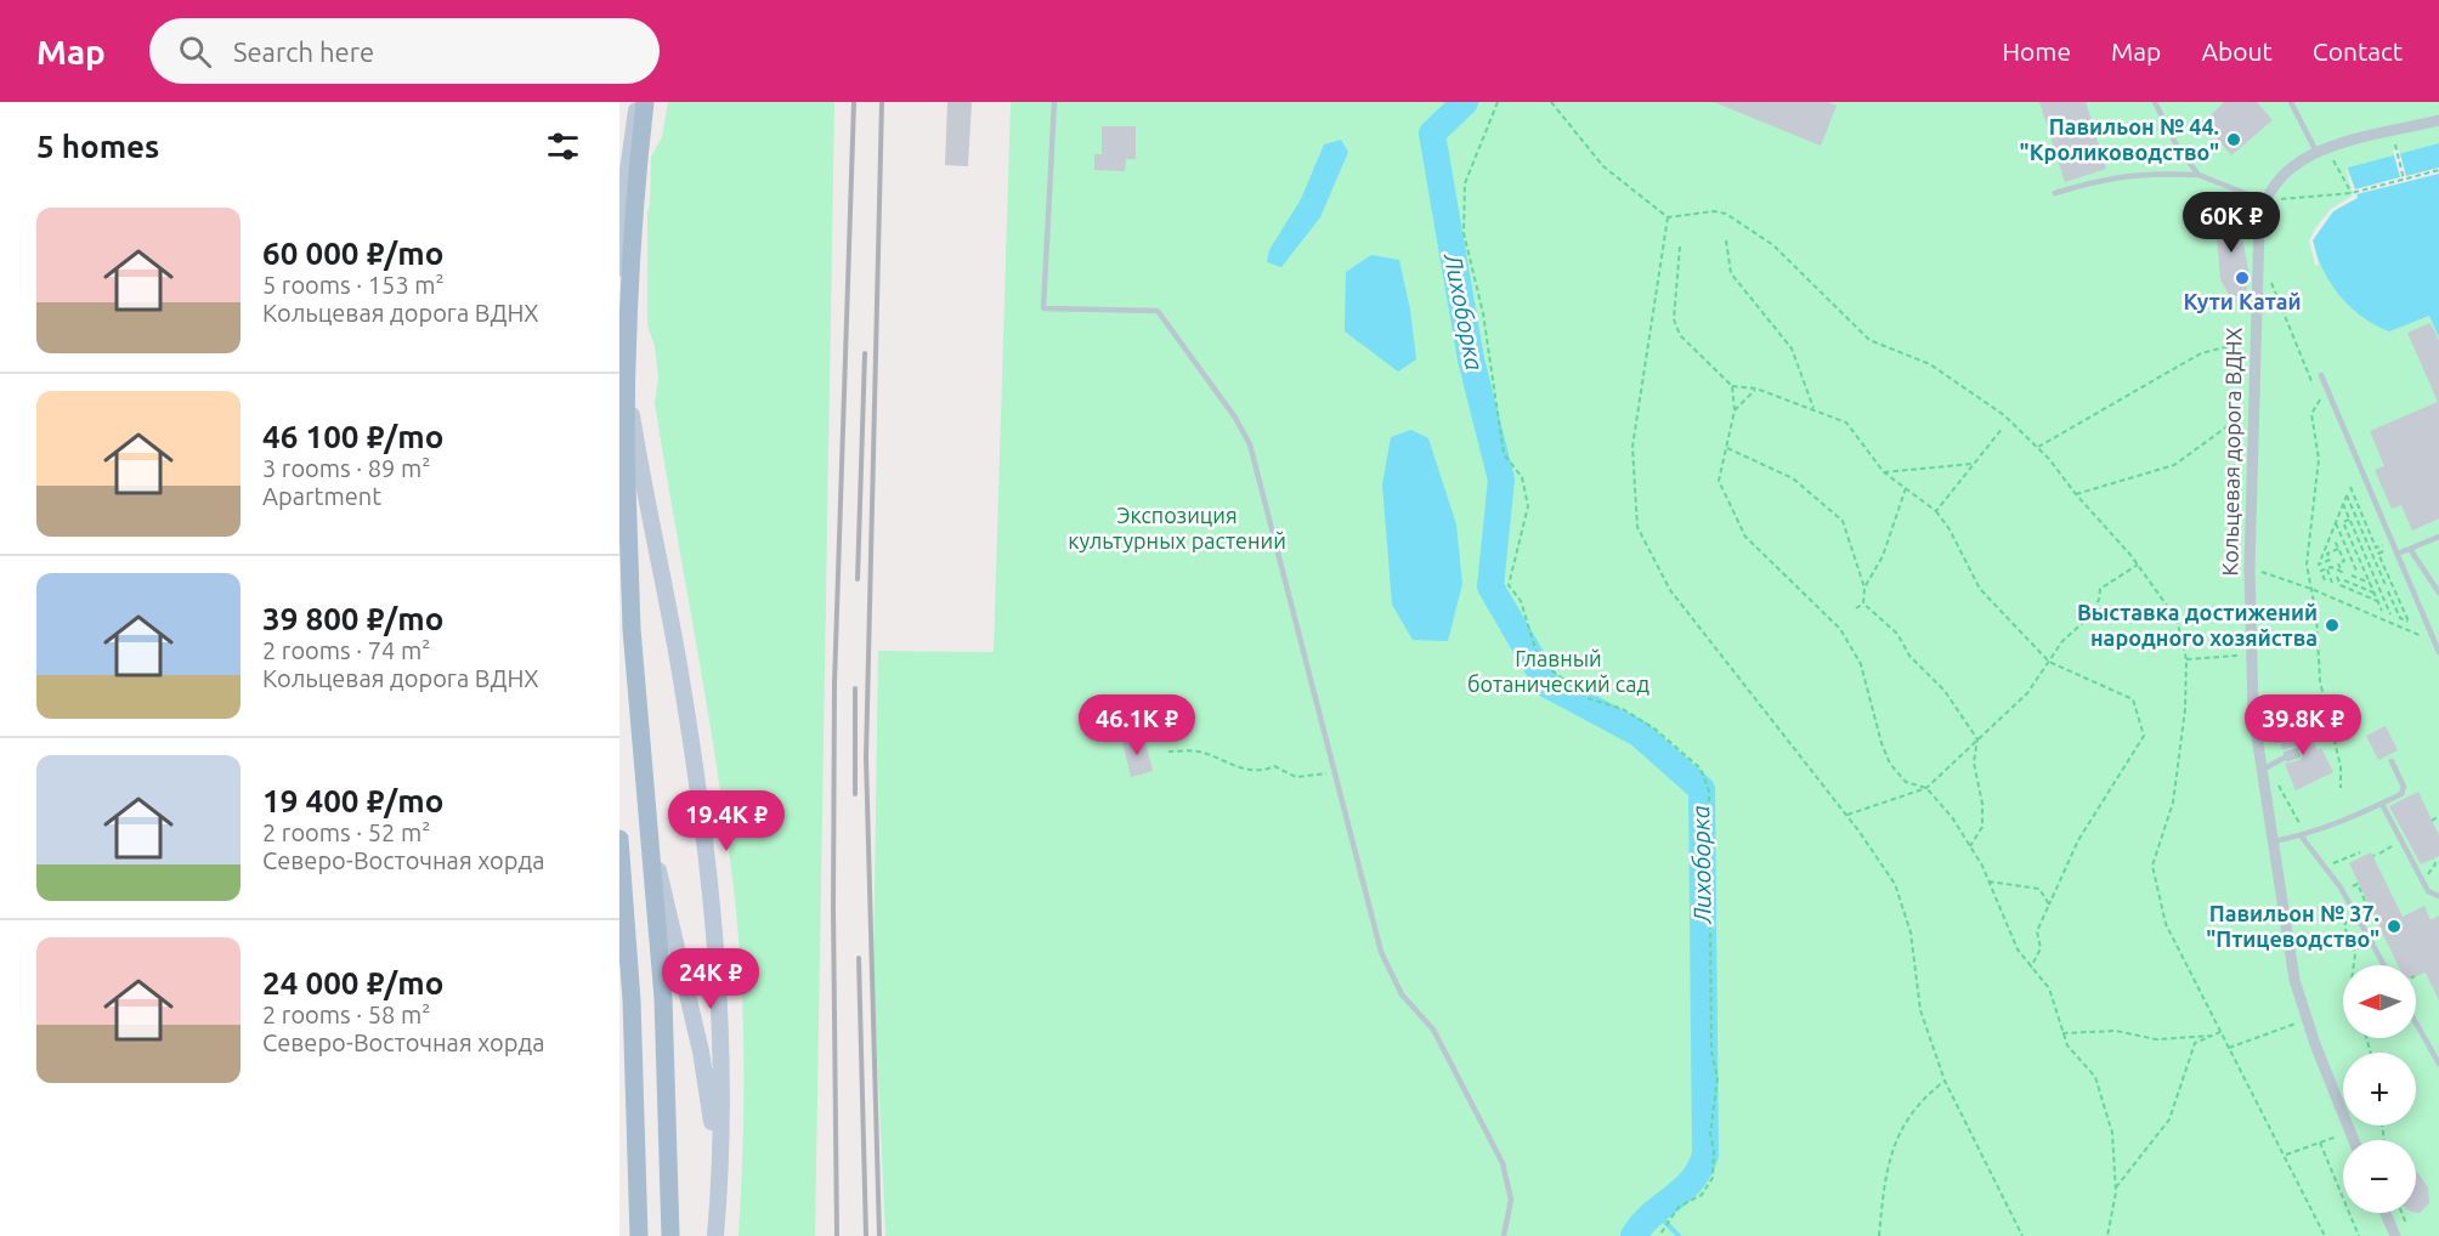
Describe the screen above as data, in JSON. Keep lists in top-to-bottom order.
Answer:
{
  "streets": {
    "street": ["Кольцевая дорога ВДНХ"]
  },
  "water": ["Лихоборка"],
  "parks": ["Экспозиция культурных растений", "Главный ботанический сад"],
  "places": [
    "Павильон № 44. \"Кролиководство\"",
    "Кути Катай",
    "Выставка достижений народного хозяйства",
    "Павильон № 37. \"Птицеводство\""
  ],
  "north": "left",
  "page": {
    "header": "Map",
    "search": "Search here",
    "nav": [
      "Home",
      "Map",
      "About",
      "Contact"
    ],
    "heading": "5 homes",
    "list": [
      {
        "name": "60 000 ₽/mo",
        "note": "5 rooms · 153 m² · Кольцевая дорога ВДНХ"
      },
      {
        "name": "46 100 ₽/mo",
        "note": "3 rooms · 89 m² · Apartment"
      },
      {
        "name": "39 800 ₽/mo",
        "note": "2 rooms · 74 m² · Кольцевая дорога ВДНХ"
      },
      {
        "name": "19 400 ₽/mo",
        "note": "2 rooms · 52 m² · Северо-Восточная хорда"
      },
      {
        "name": "24 000 ₽/mo",
        "note": "2 rooms · 58 m² · Северо-Восточная хорда"
      }
    ],
    "price": [
      "60K ₽",
      "46.1K ₽",
      "39.8K ₽",
      "19.4K ₽",
      "24K ₽"
    ],
    "map_buttons": ["+", "−"]
  }
}
